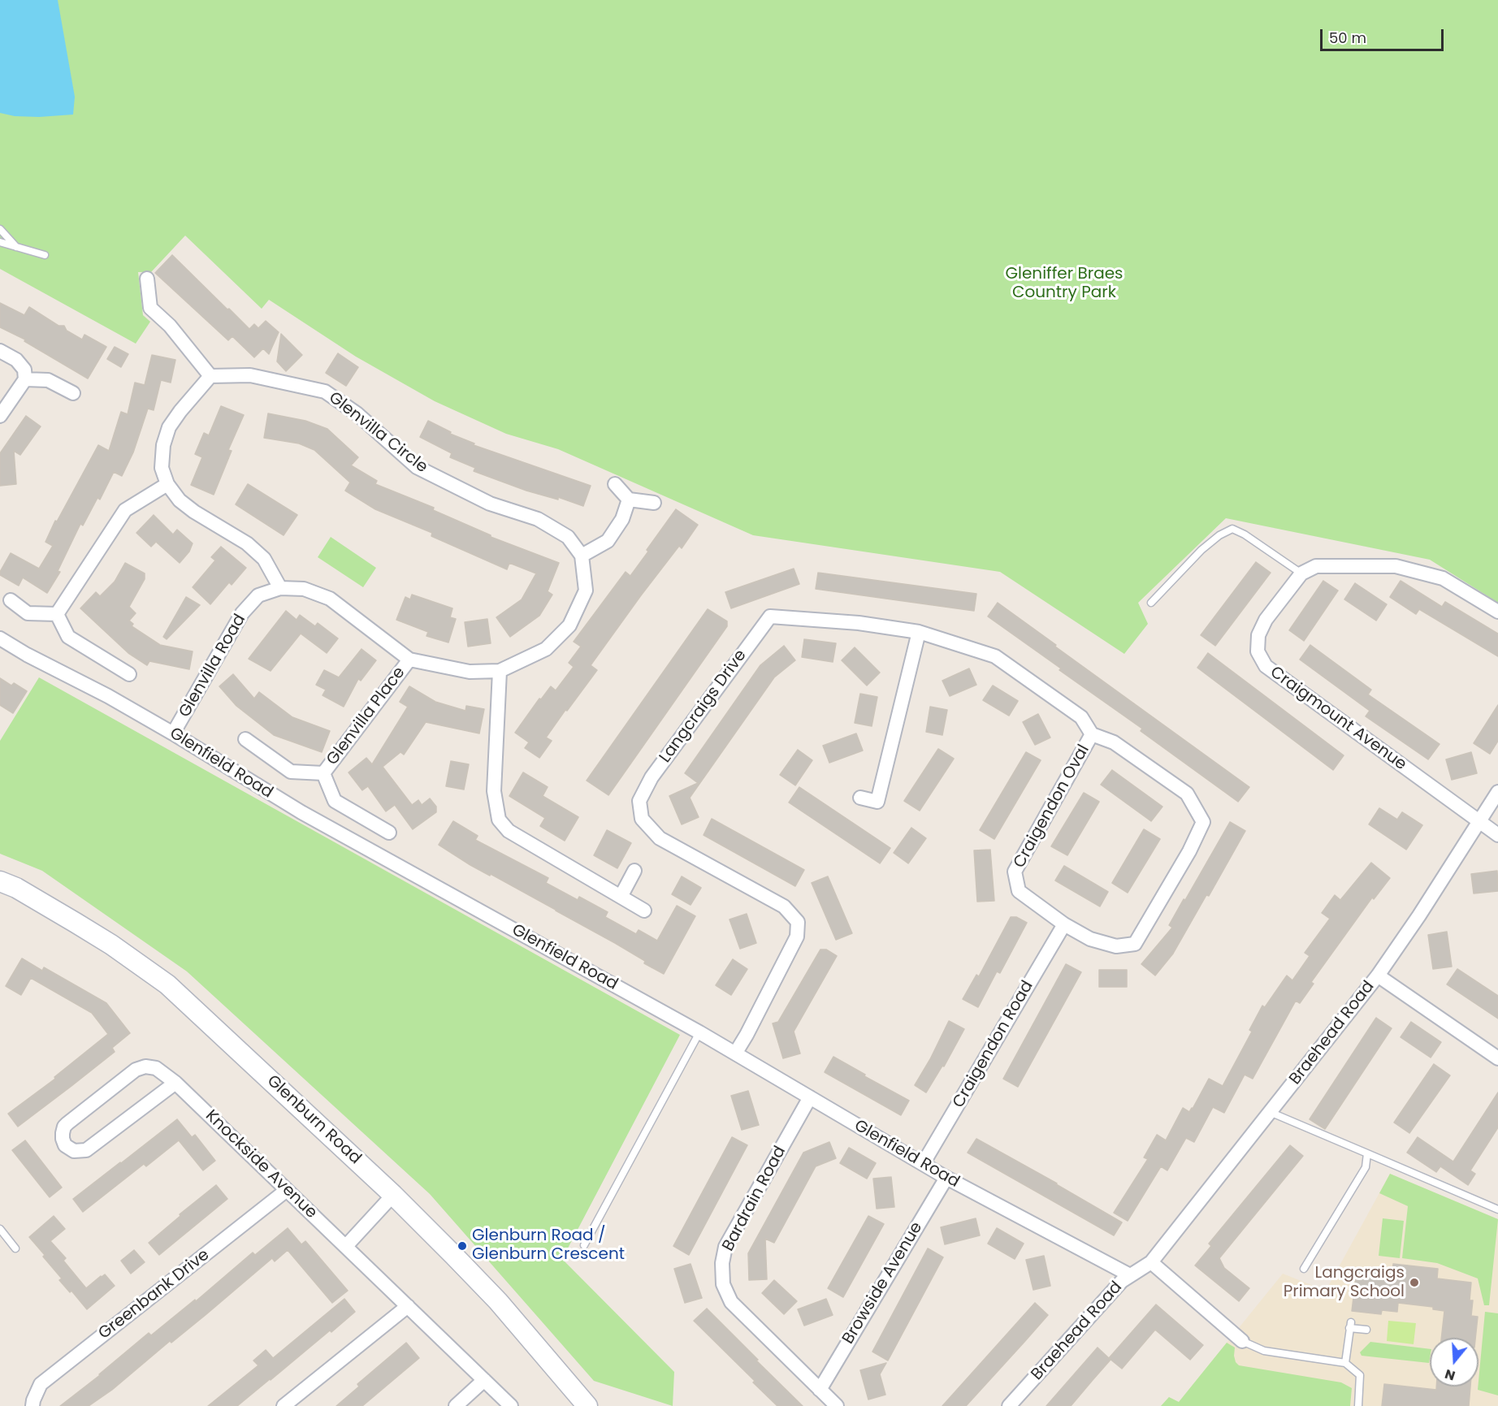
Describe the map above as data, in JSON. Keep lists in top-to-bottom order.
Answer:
{
  "streets": {
    "street": [
      "Glenvilla Circle",
      "Glenvilla Road",
      "Langcraigs Drive",
      "Glenvilla Place",
      "Craigmount Avenue",
      "Glenfield Road",
      "Craigendon Oval",
      "Braehead Road",
      "Craigendon Road",
      "Glenburn Road",
      "Knockside Avenue",
      "Bardrain Road",
      "Browside Avenue",
      "Greenbank Drive"
    ]
  },
  "crossings": [
    ["Glenvilla Road", "Glenfield Road"],
    ["Langcraigs Drive", "Glenfield Road"],
    ["Langcraigs Drive", "Craigendon Oval"],
    ["Craigmount Avenue", "Braehead Road"],
    ["Glenfield Road", "Braehead Road"],
    ["Glenfield Road", "Craigendon Road"],
    ["Glenfield Road", "Bardrain Road"],
    ["Glenfield Road", "Browside Avenue"],
    ["Craigendon Oval", "Craigendon Road"],
    ["Knockside Avenue", "Greenbank Drive"],
    ["Bardrain Road", "Browside Avenue"]
  ],
  "parks": ["Gleniffer Braes Country Park"],
  "places": ["Glenburn Road / Glenburn Crescent", "Langcraigs Primary School"],
  "scale_bar": "50 m",
  "north": "bottom"
}
